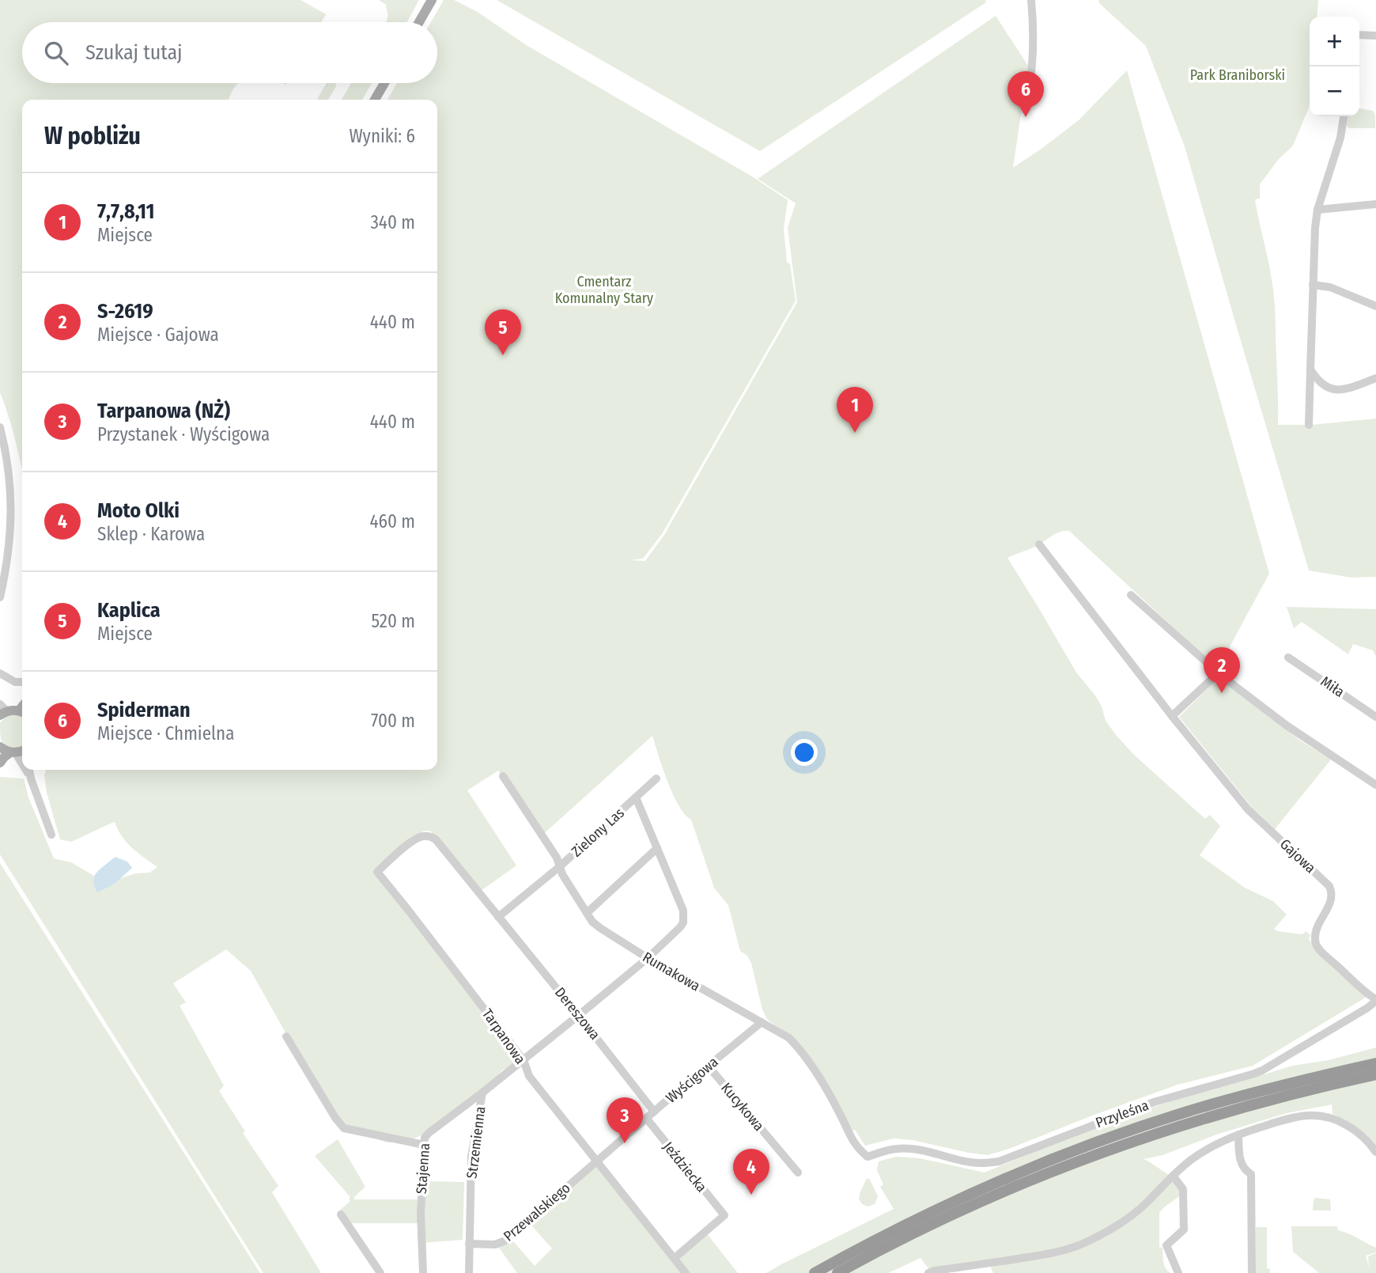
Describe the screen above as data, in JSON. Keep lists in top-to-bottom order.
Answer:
{
  "streets": {
    "street": [
      "Miła",
      "Zielony Las",
      "Gajowa",
      "Rumakowa",
      "Dereszowa",
      "Tarpanowa",
      "Wyścigowa",
      "Kucykowa",
      "Przyleśna",
      "Strzemienna",
      "Jeździecka",
      "Stajenna",
      "Przewalskiego"
    ]
  },
  "crossings": [
    ["Zielony Las", "Rumakowa"],
    ["Zielony Las", "Strzemienna"],
    ["Gajowa", "Przyleśna"],
    ["Rumakowa", "Wyścigowa"],
    ["Rumakowa", "Przyleśna"],
    ["Rumakowa", "Strzemienna"],
    ["Dereszowa", "Tarpanowa"],
    ["Dereszowa", "Wyścigowa"],
    ["Dereszowa", "Strzemienna"],
    ["Tarpanowa", "Wyścigowa"],
    ["Tarpanowa", "Strzemienna"],
    ["Tarpanowa", "Jeździecka"],
    ["Tarpanowa", "Przewalskiego"],
    ["Wyścigowa", "Kucykowa"],
    ["Wyścigowa", "Jeździecka"],
    ["Wyścigowa", "Przewalskiego"],
    ["Strzemienna", "Stajenna"],
    ["Strzemienna", "Przewalskiego"]
  ],
  "parks": ["Park Braniborski", "Cmentarz Komunalny Stary"],
  "page": {
    "map_buttons": ["+", "−"],
    "search": "Szukaj tutaj",
    "pins": [
      "6",
      "5",
      "1",
      "2",
      "3",
      "4"
    ],
    "heading": ["W pobliżu", "Wyniki: 6"],
    "list": [
      {
        "mark": "1",
        "name": "7,7,8,11",
        "note": "Miejsce",
        "value": "340 m"
      },
      {
        "mark": "2",
        "name": "S-2619",
        "note": "Miejsce · Gajowa",
        "value": "440 m"
      },
      {
        "mark": "3",
        "name": "Tarpanowa (NŻ)",
        "note": "Przystanek · Wyścigowa",
        "value": "440 m"
      },
      {
        "mark": "4",
        "name": "Moto Olki",
        "note": "Sklep · Karowa",
        "value": "460 m"
      },
      {
        "mark": "5",
        "name": "Kaplica",
        "note": "Miejsce",
        "value": "520 m"
      },
      {
        "mark": "6",
        "name": "Spiderman",
        "note": "Miejsce · Chmielna",
        "value": "700 m"
      }
    ]
  }
}
